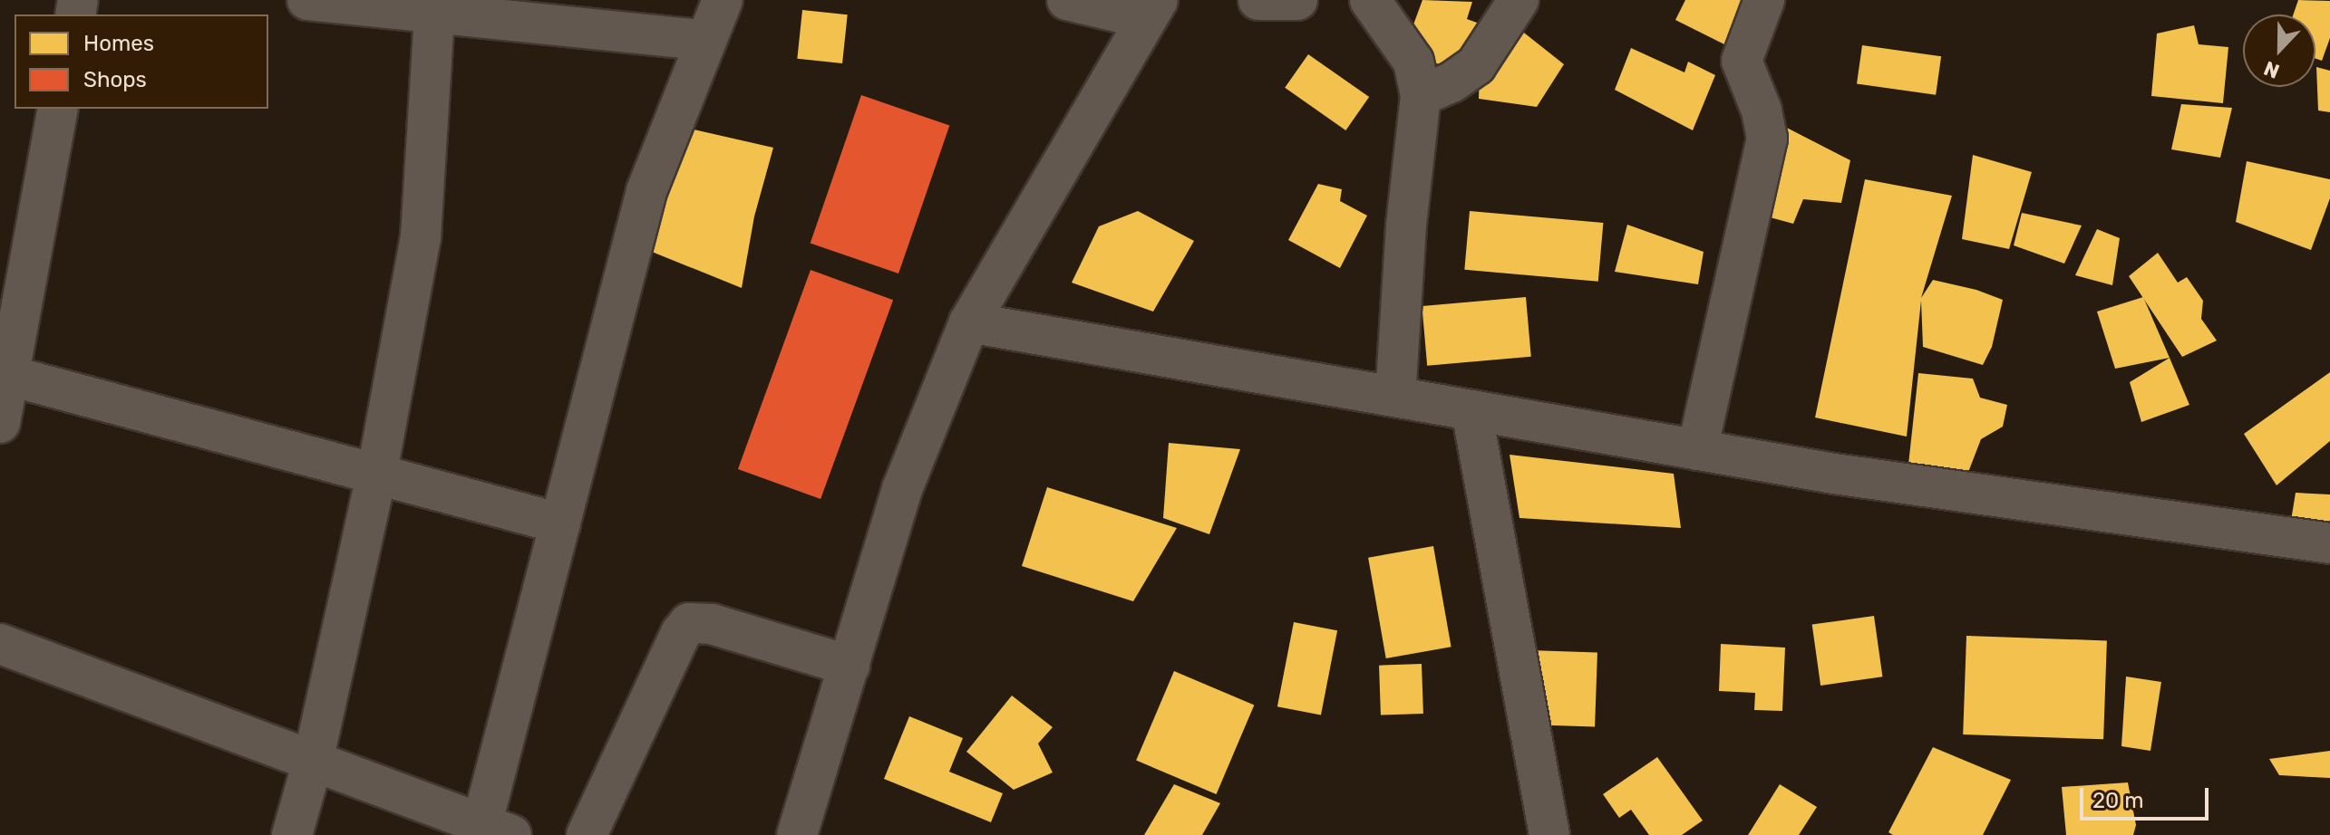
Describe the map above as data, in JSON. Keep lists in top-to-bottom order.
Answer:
{
  "legend": ["Homes", "Shops"],
  "scale_bar": "20 m",
  "north": "bottom"
}
